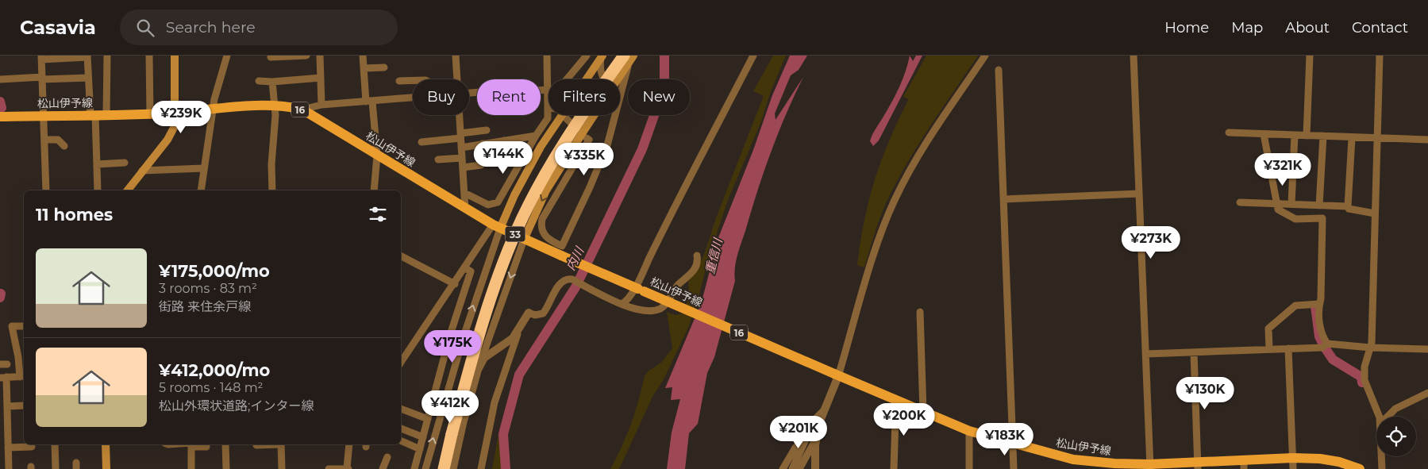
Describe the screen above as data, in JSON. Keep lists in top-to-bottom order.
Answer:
{
  "streets": {
    "highway": ["33"],
    "main road": ["松山伊予線", "16"]
  },
  "water": ["重信川", "内川"],
  "page": {
    "header": "Casavia",
    "search": "Search here",
    "nav": [
      "Home",
      "Map",
      "About",
      "Contact"
    ],
    "chip": [
      "Buy",
      "Rent",
      "Filters",
      "New"
    ],
    "price": [
      "¥239K",
      "¥144K",
      "¥335K",
      "¥321K",
      "¥273K",
      "¥175K",
      "¥130K",
      "¥412K",
      "¥200K",
      "¥201K",
      "¥183K"
    ],
    "heading": "11 homes",
    "list": [
      {
        "name": "¥175,000/mo",
        "note": "3 rooms · 83 m² · 街路 来住余戸線"
      },
      {
        "name": "¥412,000/mo",
        "note": "5 rooms · 148 m² · 松山外環状道路;インター線"
      }
    ]
  }
}
